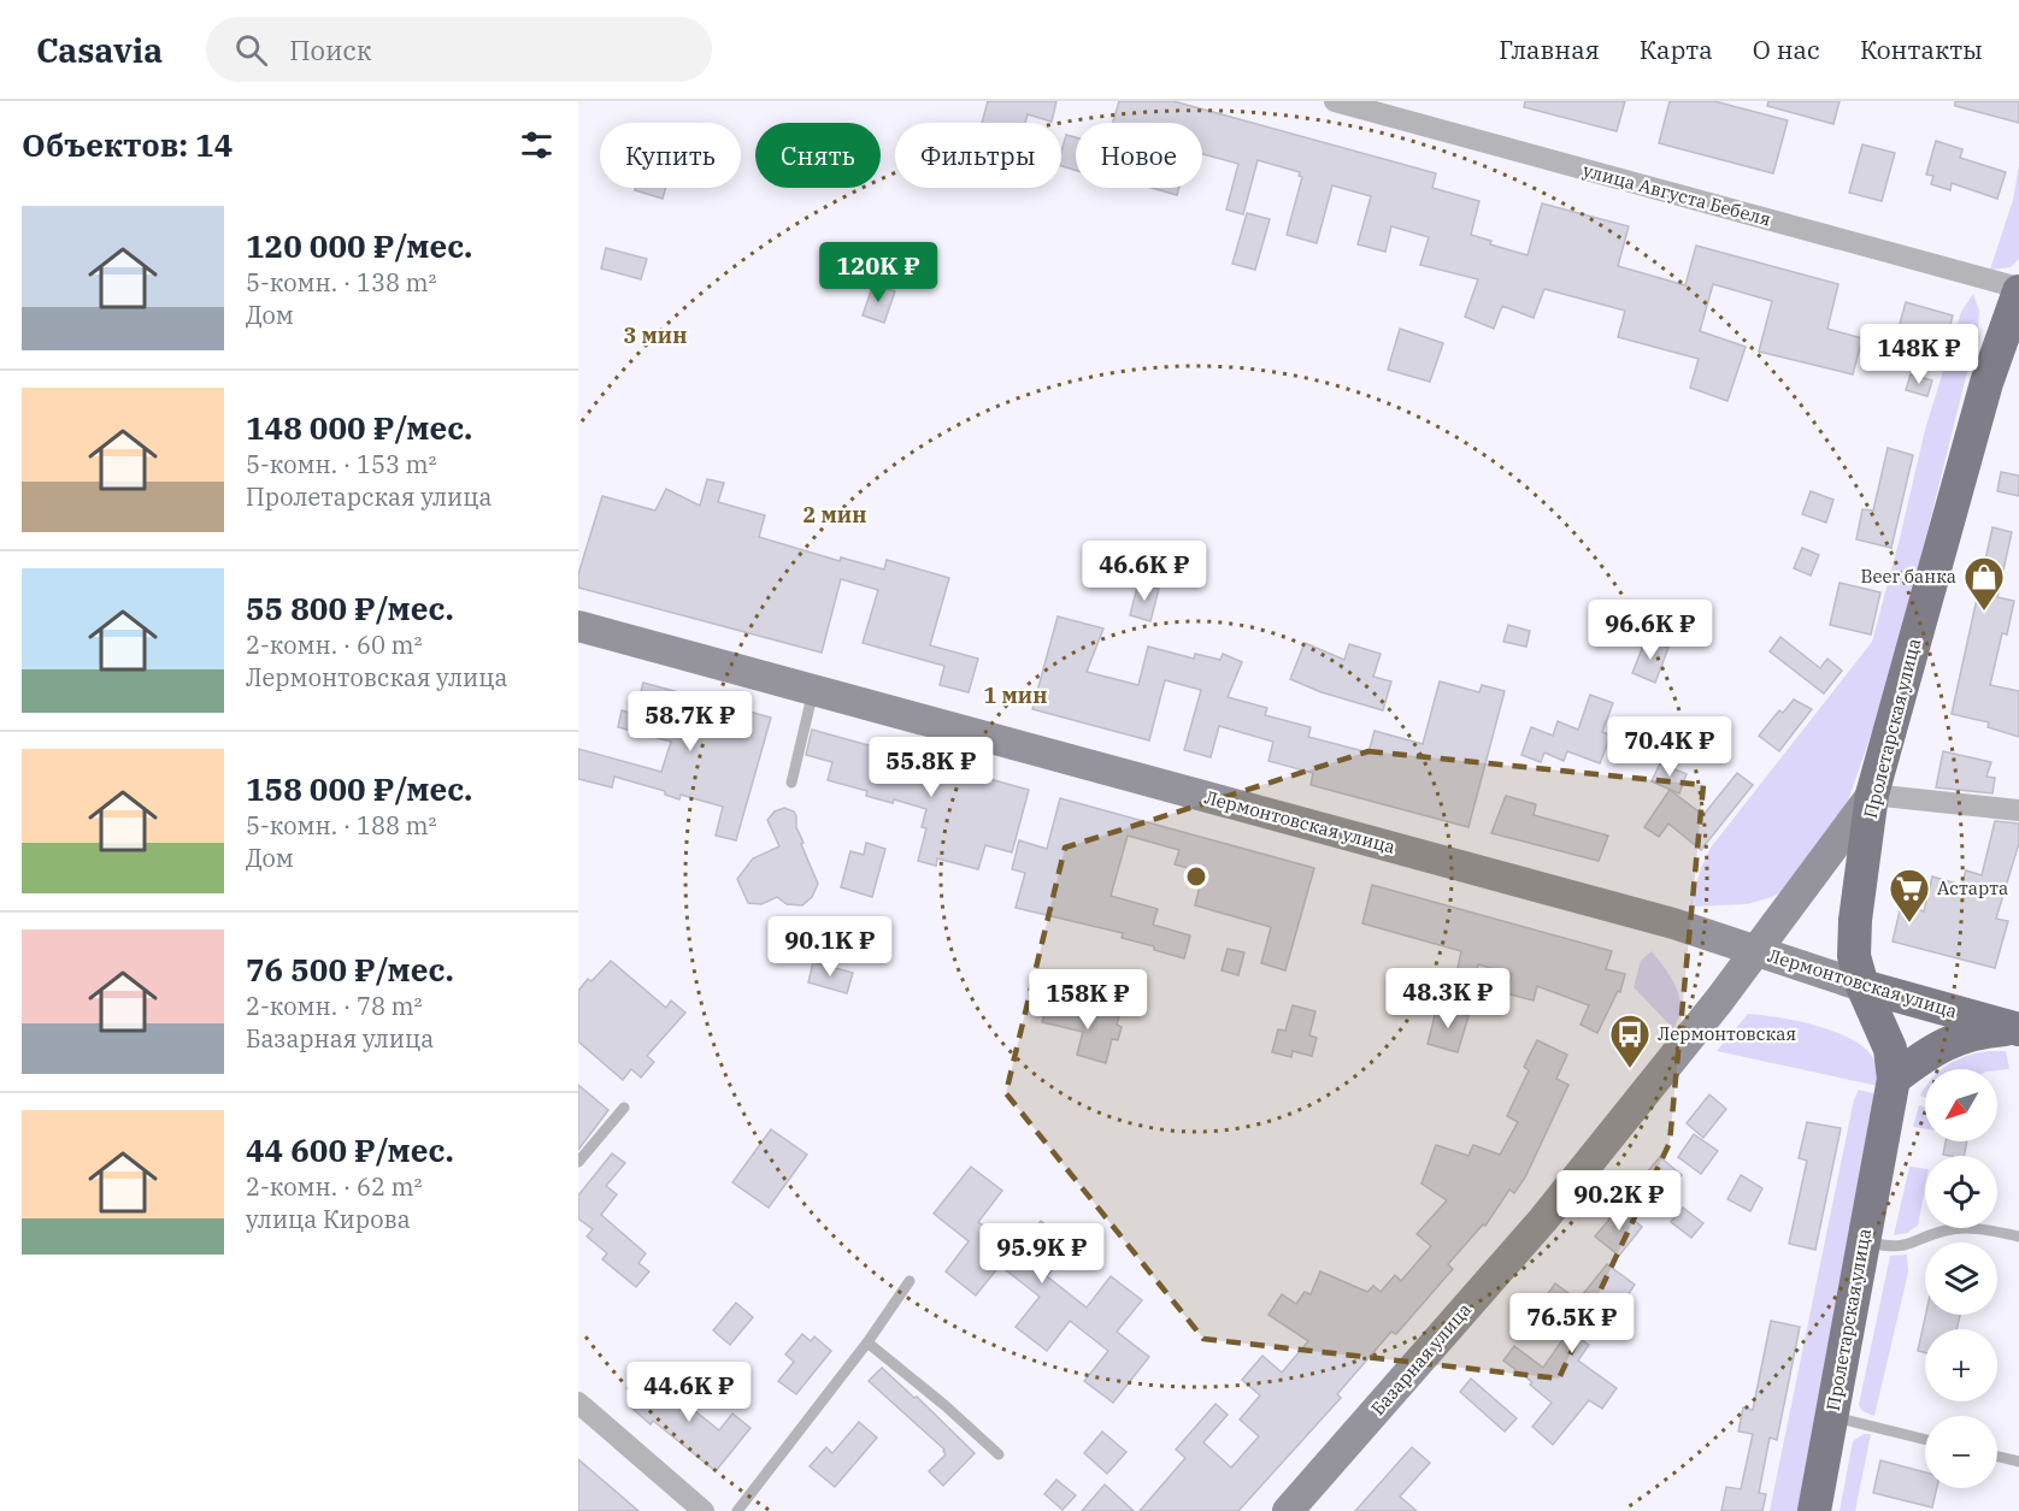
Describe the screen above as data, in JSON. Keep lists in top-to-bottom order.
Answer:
{
  "streets": {
    "main road": ["Пролетарская улица", "Лермонтовская улица", "Базарная улица"],
    "street": ["улица Августа Бебеля"]
  },
  "crossings": [
    ["улица Августа Бебеля", "Пролетарская улица"],
    ["Пролетарская улица", "Лермонтовская улица"],
    ["Пролетарская улица", "Базарная улица"],
    ["Лермонтовская улица", "Базарная улица"]
  ],
  "places": {
    "shop": ["Beer банка"],
    "supermarket": ["Астарта"],
    "bus stop": ["Лермонтовская"]
  },
  "north": "bottom left",
  "page": {
    "header": "Casavia",
    "search": "Поиск",
    "nav": [
      "Главная",
      "Карта",
      "О нас",
      "Контакты"
    ],
    "heading": "Объектов: 14",
    "chip": [
      "Купить",
      "Снять",
      "Фильтры",
      "Новое"
    ],
    "list": [
      {
        "name": "120 000 ₽/мес.",
        "note": "5-комн. · 138 m² · Дом"
      },
      {
        "name": "148 000 ₽/мес.",
        "note": "5-комн. · 153 m² · Пролетарская улица"
      },
      {
        "name": "55 800 ₽/мес.",
        "note": "2-комн. · 60 m² · Лермонтовская улица"
      },
      {
        "name": "158 000 ₽/мес.",
        "note": "5-комн. · 188 m² · Дом"
      },
      {
        "name": "76 500 ₽/мес.",
        "note": "2-комн. · 78 m² · Базарная улица"
      },
      {
        "name": "44 600 ₽/мес.",
        "note": "2-комн. · 62 m² · улица Кирова"
      }
    ],
    "price": [
      "120K ₽",
      "148K ₽",
      "46.6K ₽",
      "96.6K ₽",
      "58.7K ₽",
      "70.4K ₽",
      "55.8K ₽",
      "90.1K ₽",
      "48.3K ₽",
      "158K ₽",
      "90.2K ₽",
      "95.9K ₽",
      "76.5K ₽",
      "44.6K ₽"
    ],
    "map_buttons": ["+", "−"]
  },
  "rings": ["3 мин", "2 мин", "1 мин"]
}
